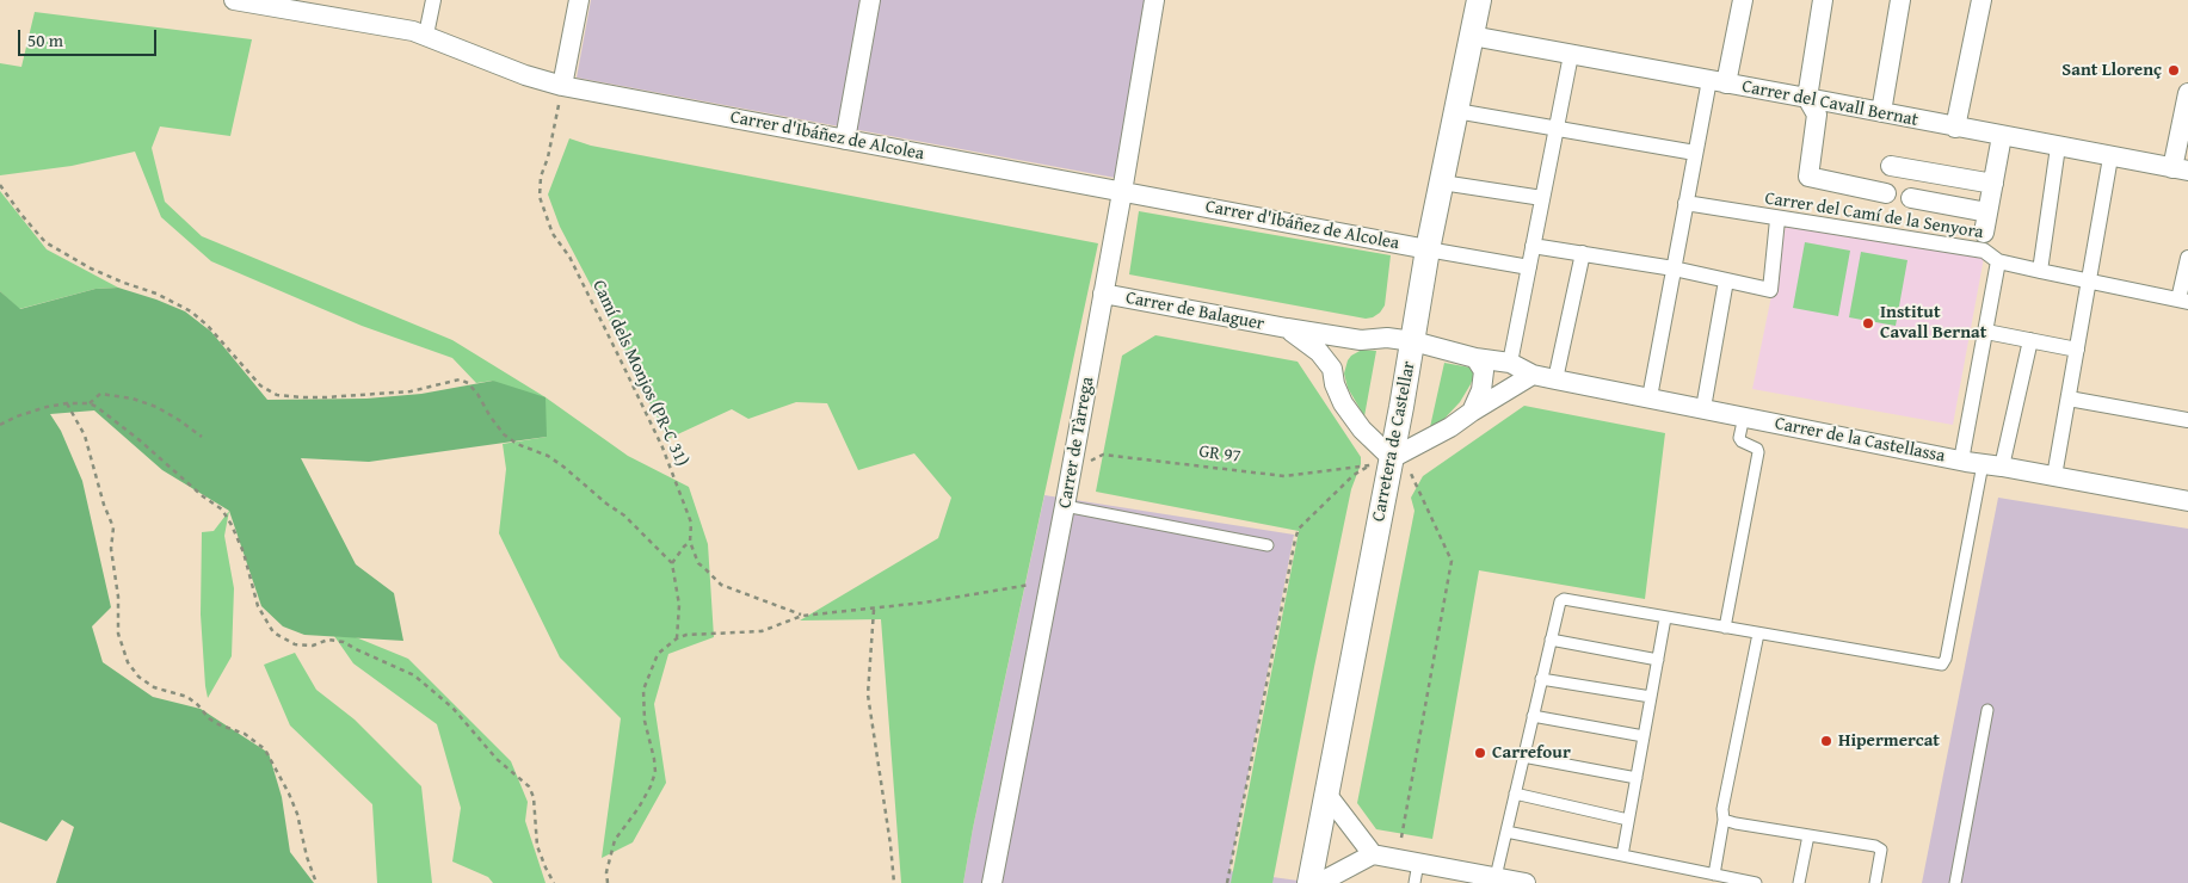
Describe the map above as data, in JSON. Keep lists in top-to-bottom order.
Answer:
{
  "streets": {
    "street": [
      "Carrer del Cavall Bernat",
      "Carrer d'Ibáñez de Alcolea",
      "Carrer del Camí de la Senyora",
      "Carrer de Balaguer",
      "Carrer de la Castellassa",
      "Carretera de Castellar",
      "Carrer de Tàrrega"
    ],
    "path": ["Camí dels Monjos (PR-C 31)", "GR 97"]
  },
  "crossings": [
    ["Carrer del Cavall Bernat", "Carretera de Castellar"],
    ["Carrer d'Ibáñez de Alcolea", "Camí dels Monjos (PR-C 31)"],
    ["Carrer d'Ibáñez de Alcolea", "Carretera de Castellar"],
    ["Carrer d'Ibáñez de Alcolea", "Carrer de Tàrrega"],
    ["Carrer de Balaguer", "Carrer de la Castellassa"],
    ["Carrer de Balaguer", "Carretera de Castellar"],
    ["Carrer de Balaguer", "Carrer de Tàrrega"],
    ["Carrer de Balaguer", "GR 97"],
    ["Carrer de la Castellassa", "Carretera de Castellar"],
    ["Carretera de Castellar", "GR 97"],
    ["Carrer de Tàrrega", "GR 97"]
  ],
  "places": [
    "Sant Llorenç",
    "Institut Cavall Bernat",
    "Hipermercat",
    "Carrefour"
  ],
  "scale_bar": "50 m"
}
